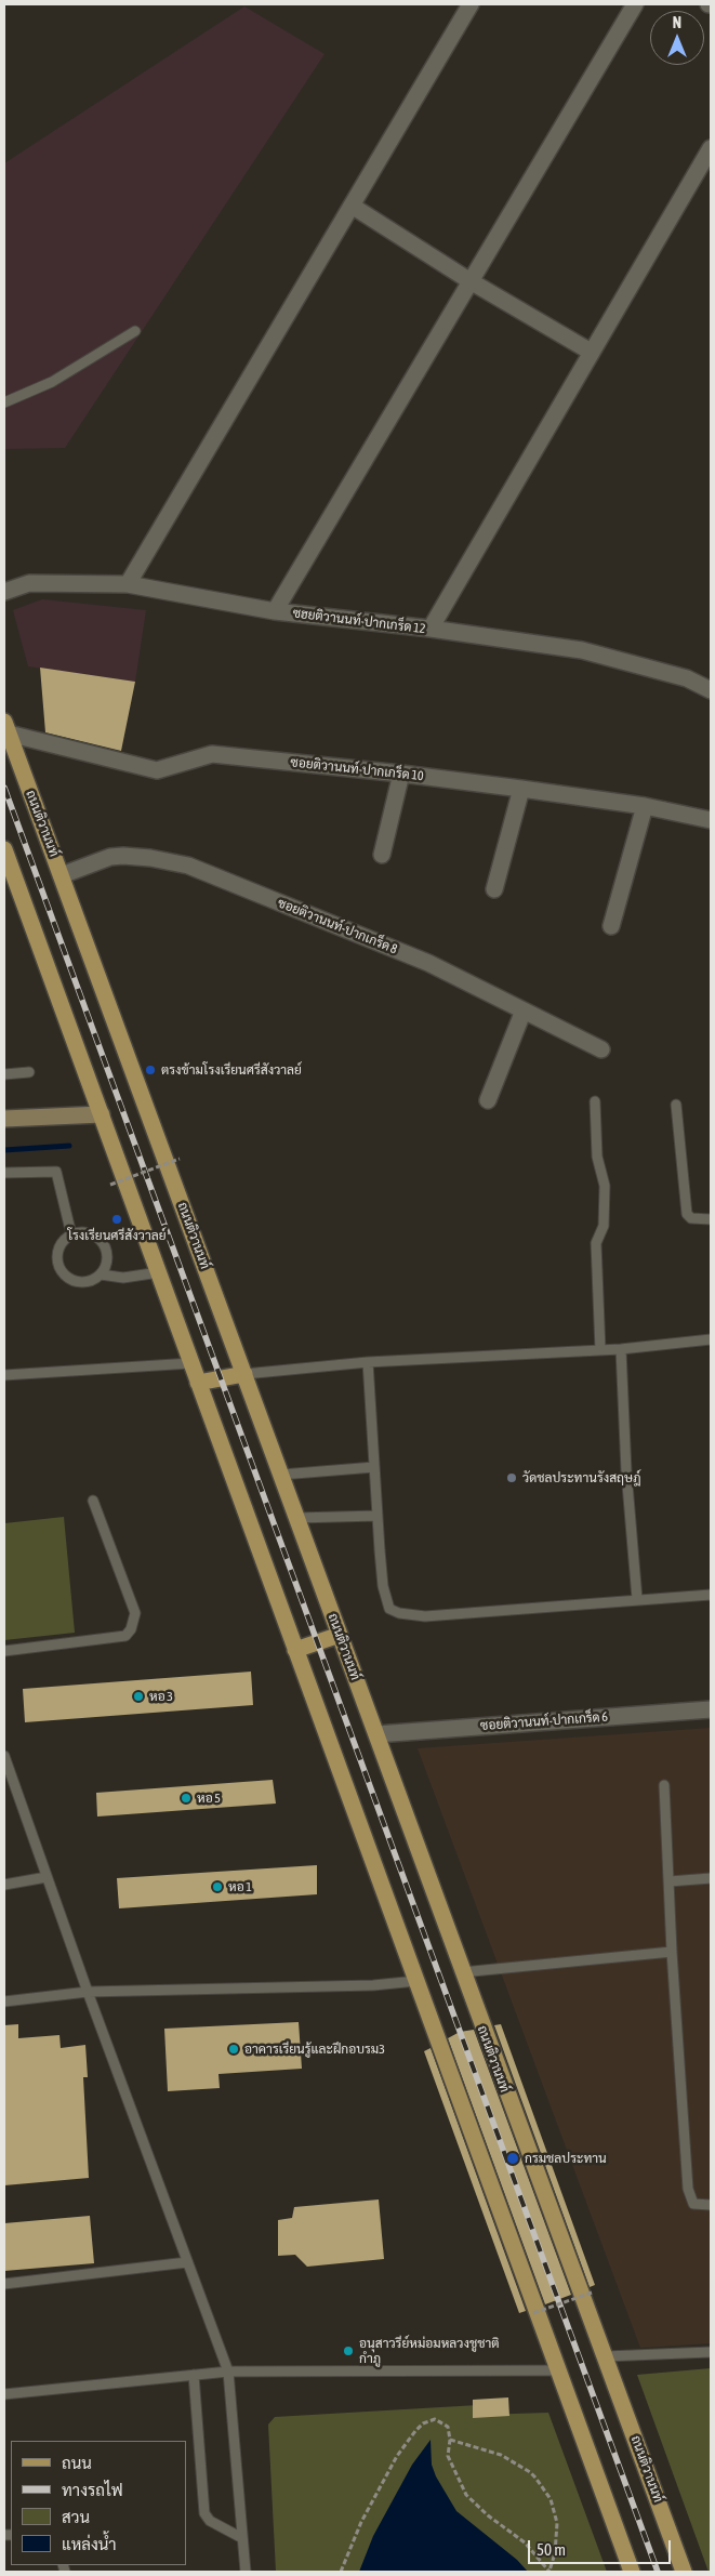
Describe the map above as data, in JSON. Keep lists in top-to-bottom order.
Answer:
{
  "streets": {
    "main road": ["ถนนติวานนท์"],
    "street": [
      "ซฮยติวานนท์-ปากเกร็ด 12",
      "ซอยติวานนท์-ปากเกร็ด 10",
      "ซอยติวานนท์-ปากเกร็ด 8",
      "ซอยติวานนท์-ปากเกร็ด 6"
    ]
  },
  "crossings": [
    ["ซอยติวานนท์-ปากเกร็ด 10", "ถนนติวานนท์"],
    ["ถนนติวานนท์", "ซอยติวานนท์-ปากเกร็ด 8"],
    ["ถนนติวานนท์", "ซอยติวานนท์-ปากเกร็ด 6"]
  ],
  "places": [
    "ตรงข้ามโรงเรียนศรีสังวาลย์",
    "โรงเรียนศรีสังวาลย์",
    "วัดชลประทานรังสฤษฎ์",
    "หอ 3",
    "หอ 5",
    "หอ 1",
    "อาคารเรียนรู้และฝึกอบรม3",
    "กรมชลประทาน",
    "อนุสาวรีย์หม่อมหลวงชูชาติ กำภู"
  ],
  "legend": [
    "ถนน",
    "ทางรถไฟ",
    "สวน",
    "แหล่งน้ำ"
  ],
  "scale_bar": "50 m",
  "north": "top"
}
